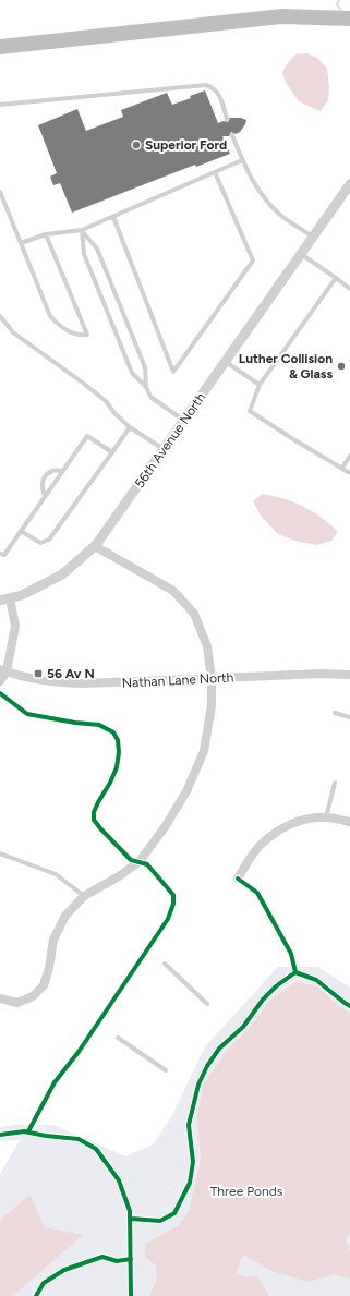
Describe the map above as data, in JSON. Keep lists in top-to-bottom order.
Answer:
{
  "streets": {
    "street": ["56th Avenue North", "Nathan Lane North"]
  },
  "crossings": [
    ["56th Avenue North", "Nathan Lane North"]
  ],
  "parks": ["Three Ponds"],
  "places": {
    "other": ["Superior Ford", "Luther Collision & Glass"],
    "transit": ["56 Av N"]
  }
}
